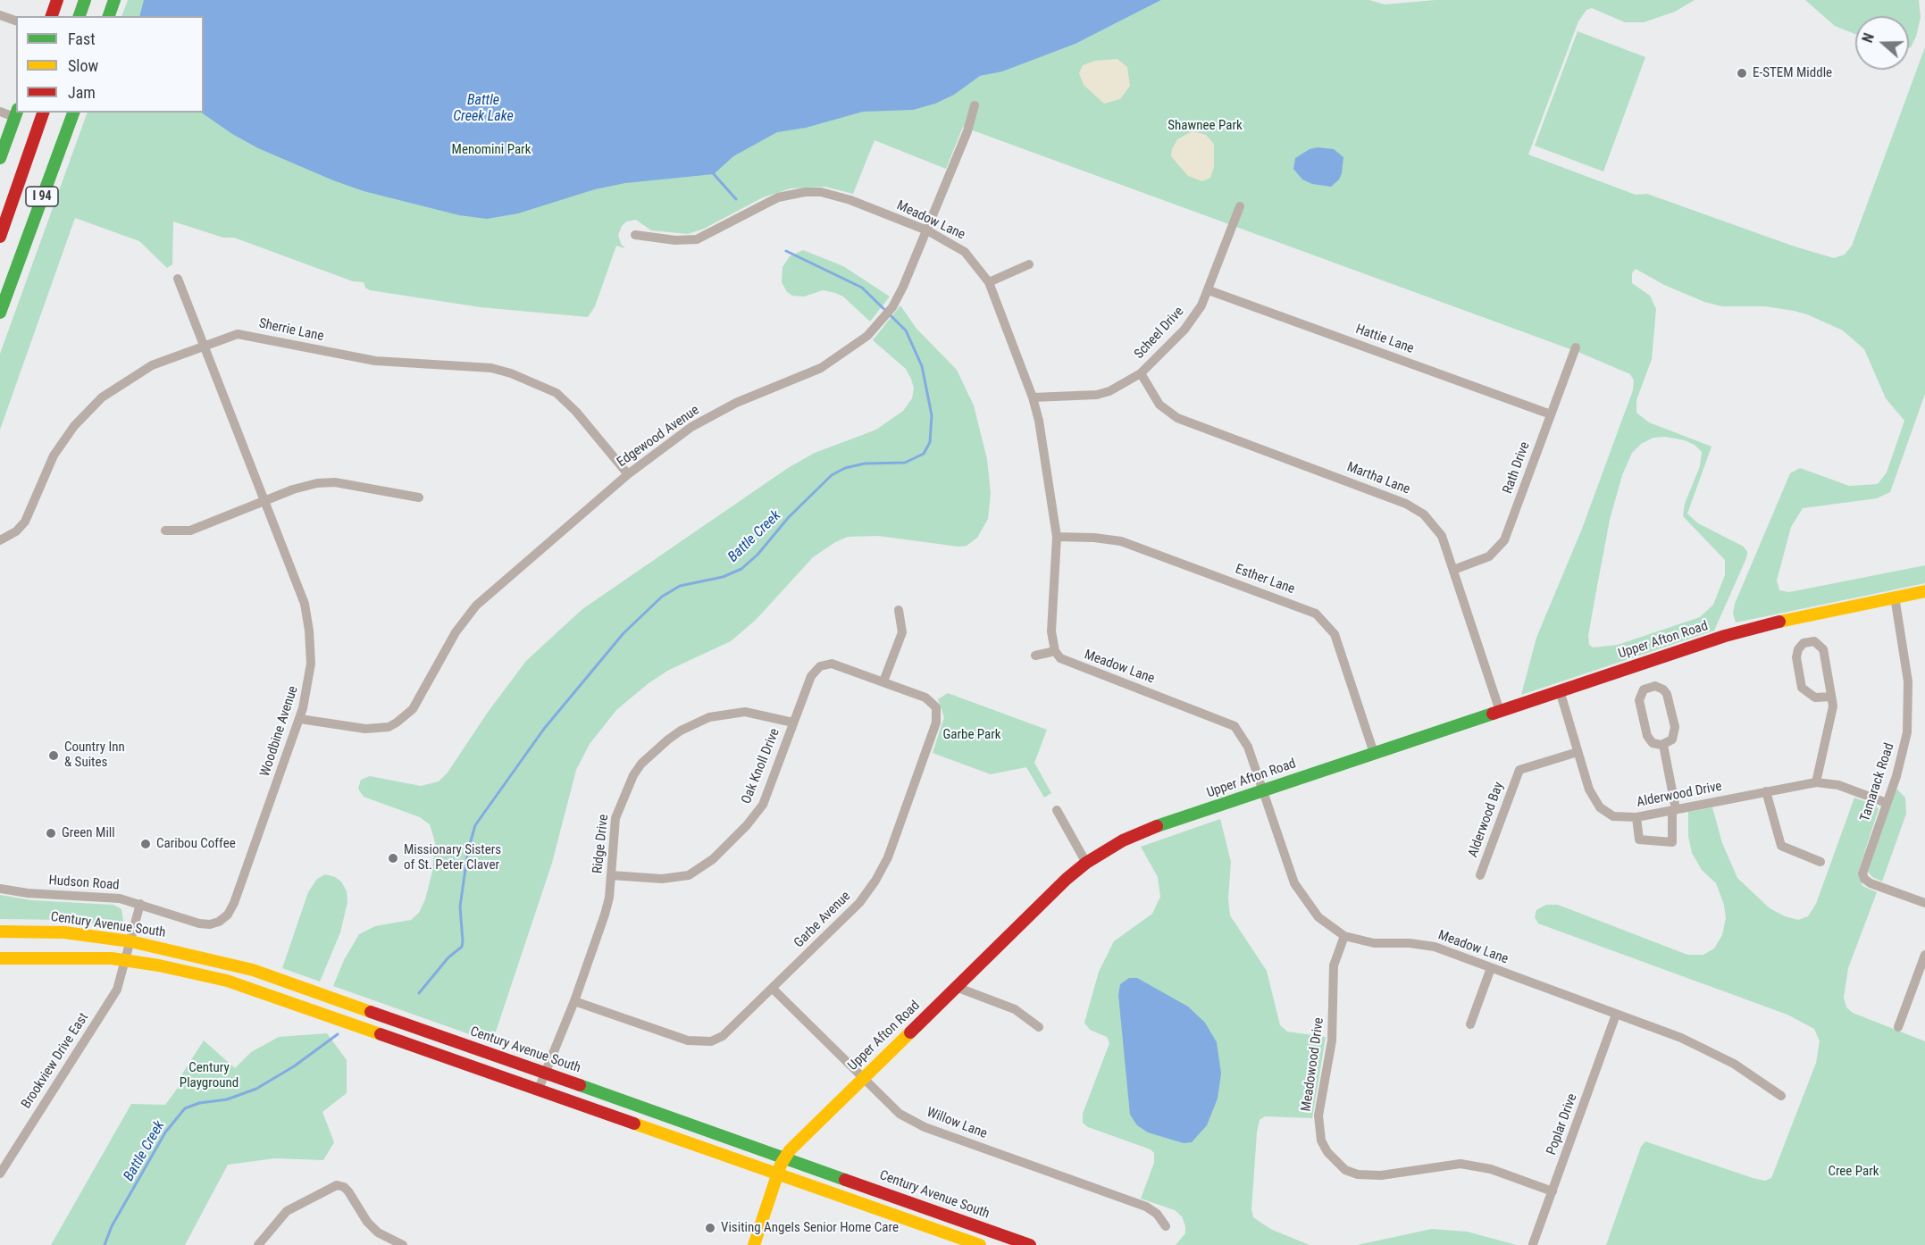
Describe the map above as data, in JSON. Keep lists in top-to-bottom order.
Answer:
{
  "streets": {
    "main road": ["I 94", "Upper Afton Road", "Century Avenue South"],
    "street": [
      "Meadow Lane",
      "Sherrie Lane",
      "Scheel Drive",
      "Hattie Lane",
      "Edgewood Avenue",
      "Rath Drive",
      "Martha Lane",
      "Esther Lane",
      "Woodbine Avenue",
      "Oak Knoll Drive",
      "Tamarack Road",
      "Alderwood Drive",
      "Alderwood Bay",
      "Ridge Drive",
      "Hudson Road",
      "Garbe Avenue",
      "Brookview Drive East",
      "Meadowood Drive",
      "Willow Lane",
      "Poplar Drive"
    ]
  },
  "crossings": [
    ["Meadow Lane", "Scheel Drive"],
    ["Meadow Lane", "Edgewood Avenue"],
    ["Meadow Lane", "Esther Lane"],
    ["Meadow Lane", "Upper Afton Road"],
    ["Meadow Lane", "Meadowood Drive"],
    ["Meadow Lane", "Poplar Drive"],
    ["Sherrie Lane", "Edgewood Avenue"],
    ["Sherrie Lane", "Woodbine Avenue"],
    ["Scheel Drive", "Hattie Lane"],
    ["Scheel Drive", "Martha Lane"],
    ["Hattie Lane", "Rath Drive"],
    ["Edgewood Avenue", "Woodbine Avenue"],
    ["Rath Drive", "Martha Lane"],
    ["Martha Lane", "Upper Afton Road"],
    ["Esther Lane", "Upper Afton Road"],
    ["Upper Afton Road", "Tamarack Road"],
    ["Upper Afton Road", "Alderwood Drive"],
    ["Upper Afton Road", "Century Avenue South"],
    ["Upper Afton Road", "Willow Lane"],
    ["Woodbine Avenue", "Hudson Road"],
    ["Oak Knoll Drive", "Ridge Drive"],
    ["Oak Knoll Drive", "Garbe Avenue"],
    ["Tamarack Road", "Alderwood Drive"],
    ["Alderwood Drive", "Alderwood Bay"],
    ["Ridge Drive", "Garbe Avenue"],
    ["Ridge Drive", "Century Avenue South"],
    ["Garbe Avenue", "Willow Lane"],
    ["Meadowood Drive", "Poplar Drive"]
  ],
  "water": ["Battle Creek Lake", "Battle Creek"],
  "parks": [
    "Shawnee Park",
    "Menomini Park",
    "Garbe Park",
    "Century Playground",
    "Cree Park"
  ],
  "places": [
    "E-STEM Middle",
    "Country Inn & Suites",
    "Green Mill",
    "Caribou Coffee",
    "Missionary Sisters of St. Peter Claver",
    "Visiting Angels Senior Home Care"
  ],
  "legend": ["Fast", "Slow", "Jam"],
  "north": "left"
}
